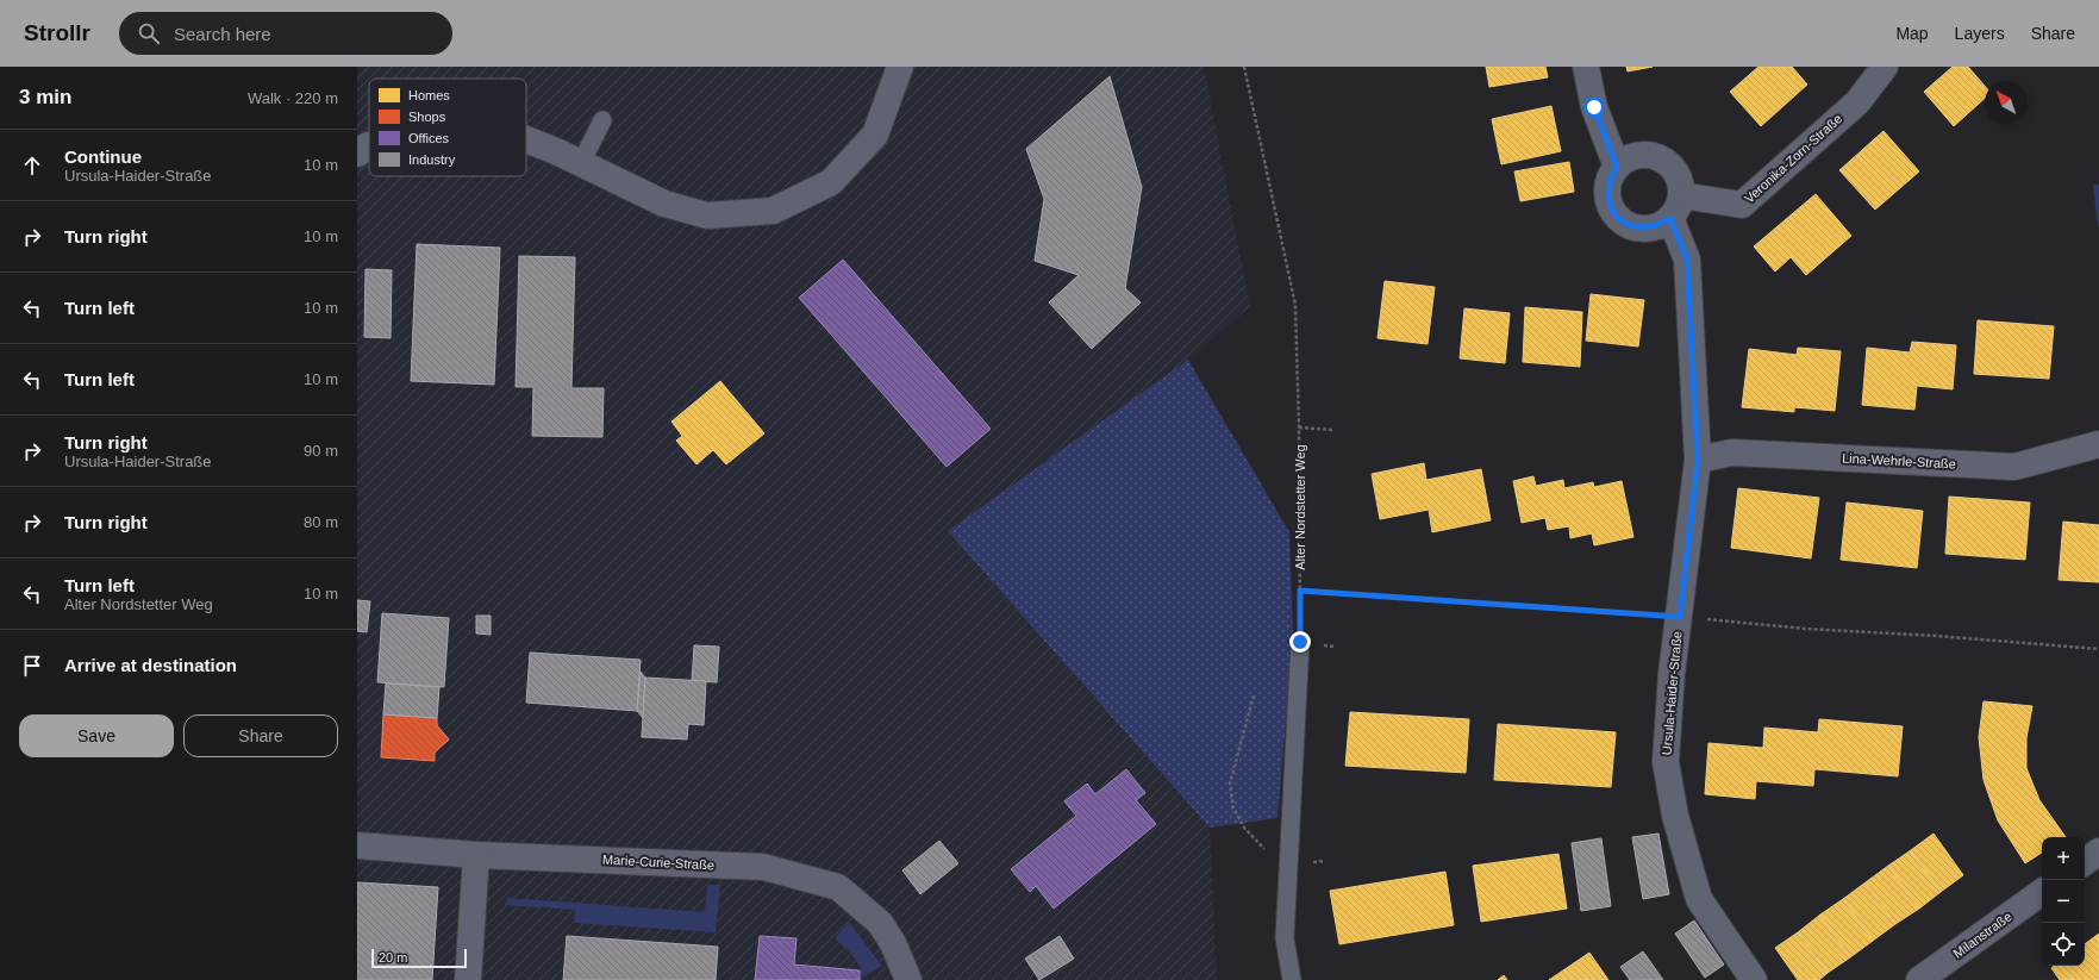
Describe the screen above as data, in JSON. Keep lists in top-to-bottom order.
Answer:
{
  "streets": {
    "street": [
      "Veronika-Zorn-Straße",
      "Lina-Wehrle-Straße",
      "Ursula-Haider-Straße",
      "Marie-Curie-Straße",
      "Milanstraße"
    ],
    "path": ["Alter Nordstetter Weg"]
  },
  "crossings": [
    ["Veronika-Zorn-Straße", "Ursula-Haider-Straße"],
    ["Lina-Wehrle-Straße", "Ursula-Haider-Straße"]
  ],
  "legend": [
    "Homes",
    "Shops",
    "Offices",
    "Industry"
  ],
  "scale_bar": "20 m",
  "north": "top left",
  "page": {
    "header": "Strollr",
    "search": "Search here",
    "nav": ["Map", "Layers", "Share"],
    "heading": ["3 min", "Walk · 220 m"],
    "list": [
      ["Continue", "Ursula-Haider-Straße", "10 m"],
      ["Turn right", "10 m"],
      ["Turn left", "10 m"],
      ["Turn left", "10 m"],
      ["Turn right", "Ursula-Haider-Straße", "90 m"],
      ["Turn right", "80 m"],
      ["Turn left", "Alter Nordstetter Weg", "10 m"],
      "Arrive at destination"
    ],
    "buttons": ["Save", "Share"],
    "map_buttons": ["+", "−"],
    "scale": "20 m"
  }
}
